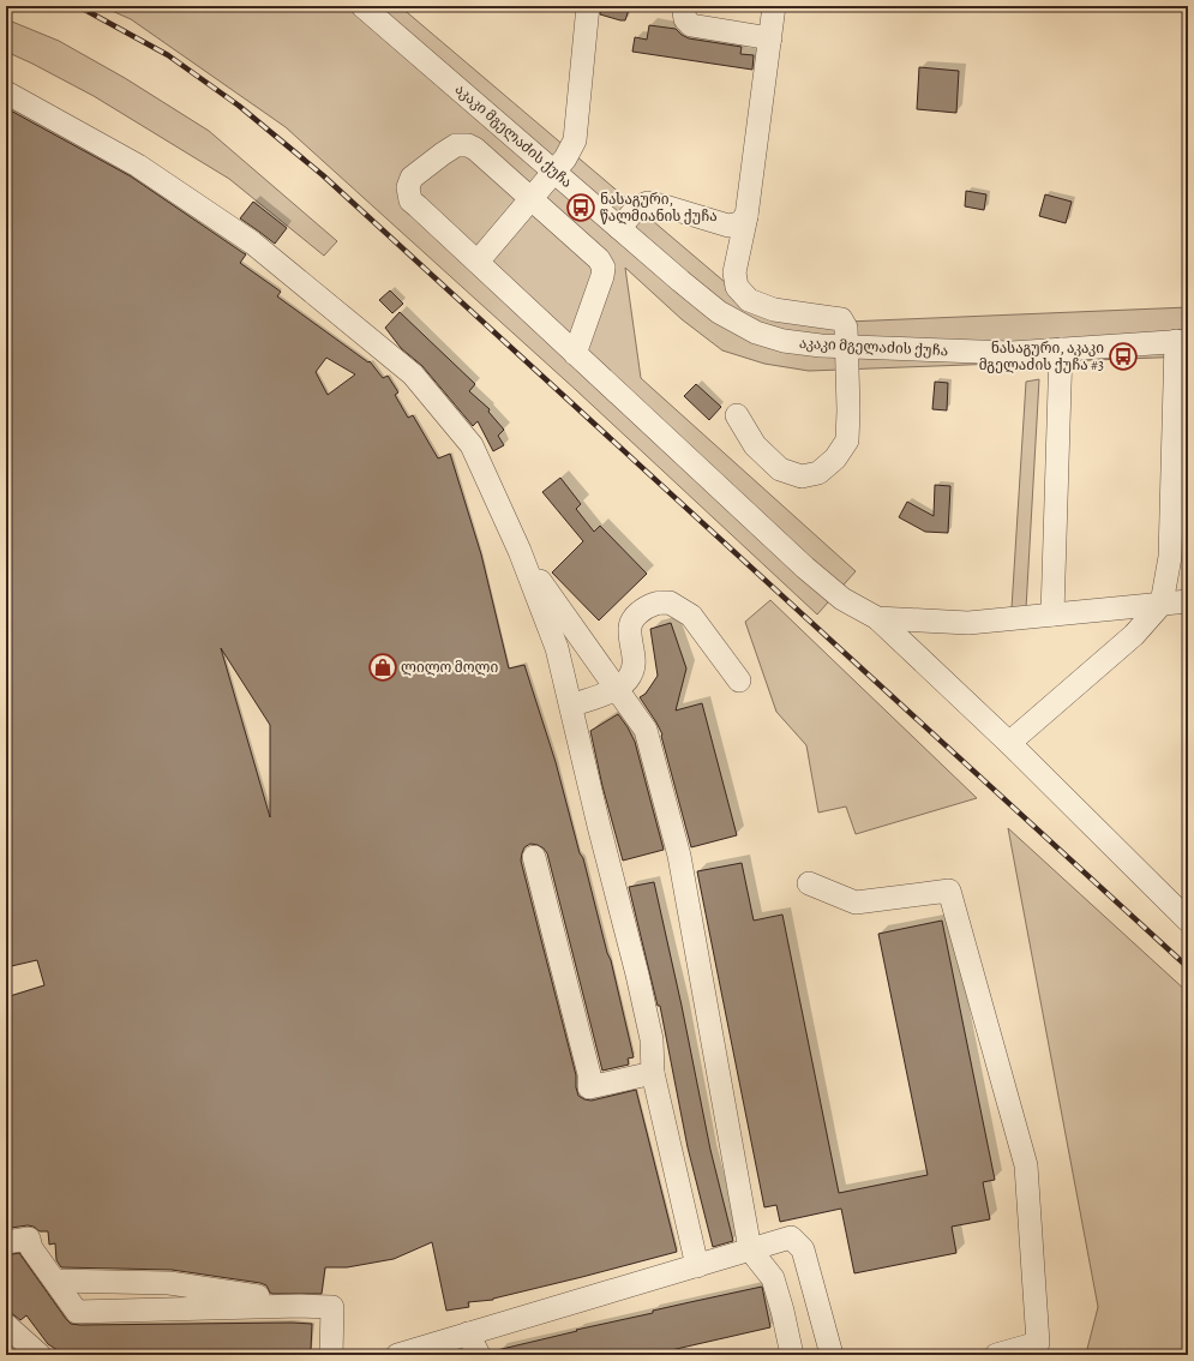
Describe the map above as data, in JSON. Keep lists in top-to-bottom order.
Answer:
{
  "streets": {
    "street": ["აკაკი მგელაძის ქუჩა"]
  },
  "places": {
    "bus stop": ["ნასაგური, წალმიანის ქუჩა", "ნასაგური, აკაკი მგელაძის ქუჩა #3"],
    "shop": ["ლილო მოლი"]
  }
}
